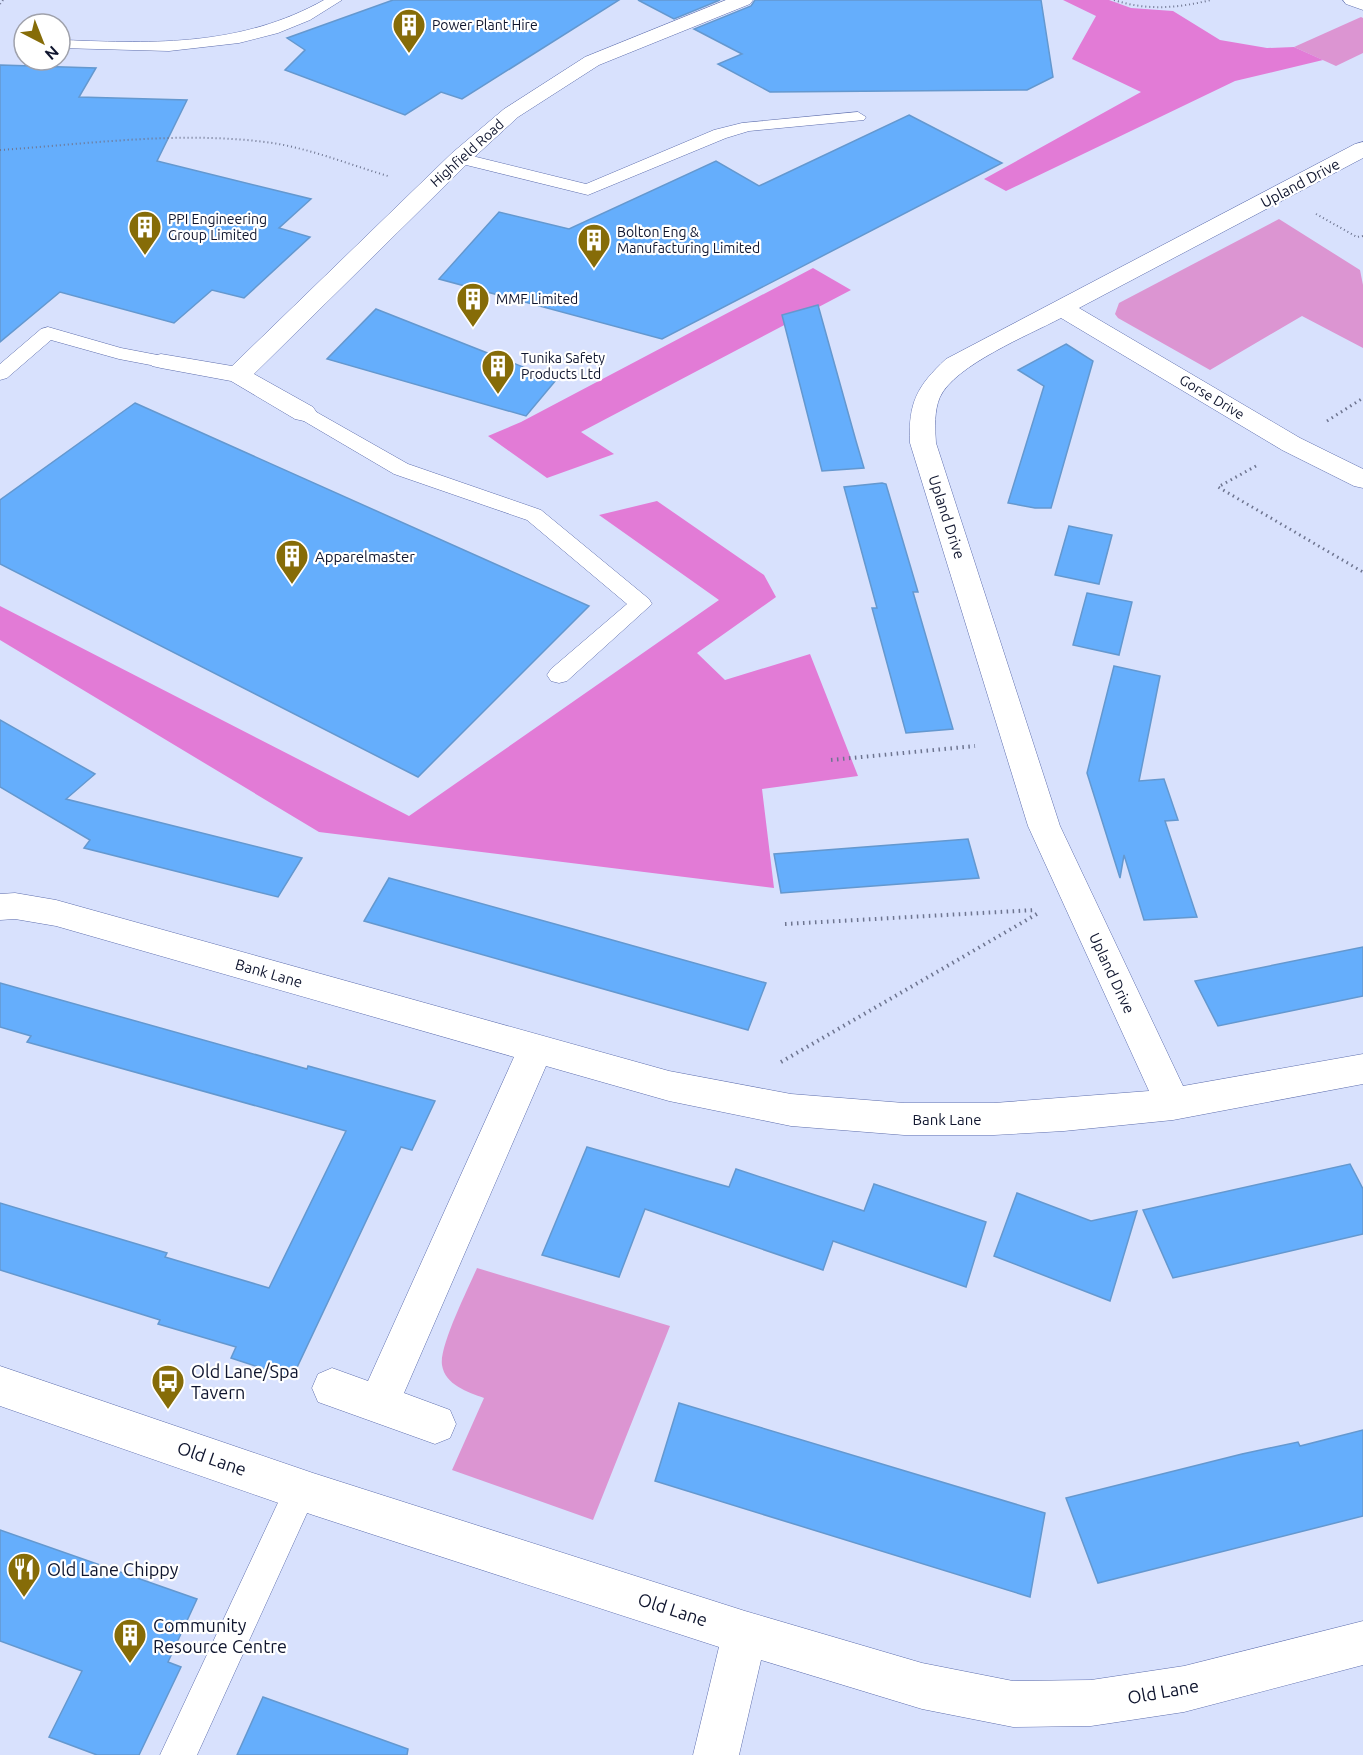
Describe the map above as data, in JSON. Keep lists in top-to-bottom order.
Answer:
{
  "streets": {
    "street": [
      "Highfield Road",
      "Upland Drive",
      "Gorse Drive",
      "Bank Lane",
      "Old Lane"
    ]
  },
  "crossings": [
    ["Upland Drive", "Gorse Drive"],
    ["Upland Drive", "Bank Lane"]
  ],
  "places": {
    "building": [
      "Power Plant Hire",
      "PPI Engineering Group Limited",
      "Bolton Eng & Manufacturing Limited",
      "MMF Limited",
      "Tunika Safety Products Ltd",
      "Apparelmaster",
      "Community Resource Centre"
    ],
    "bus stop": ["Old Lane/Spa Tavern"],
    "restaurant": ["Old Lane Chippy"]
  },
  "north": "bottom right"
}
